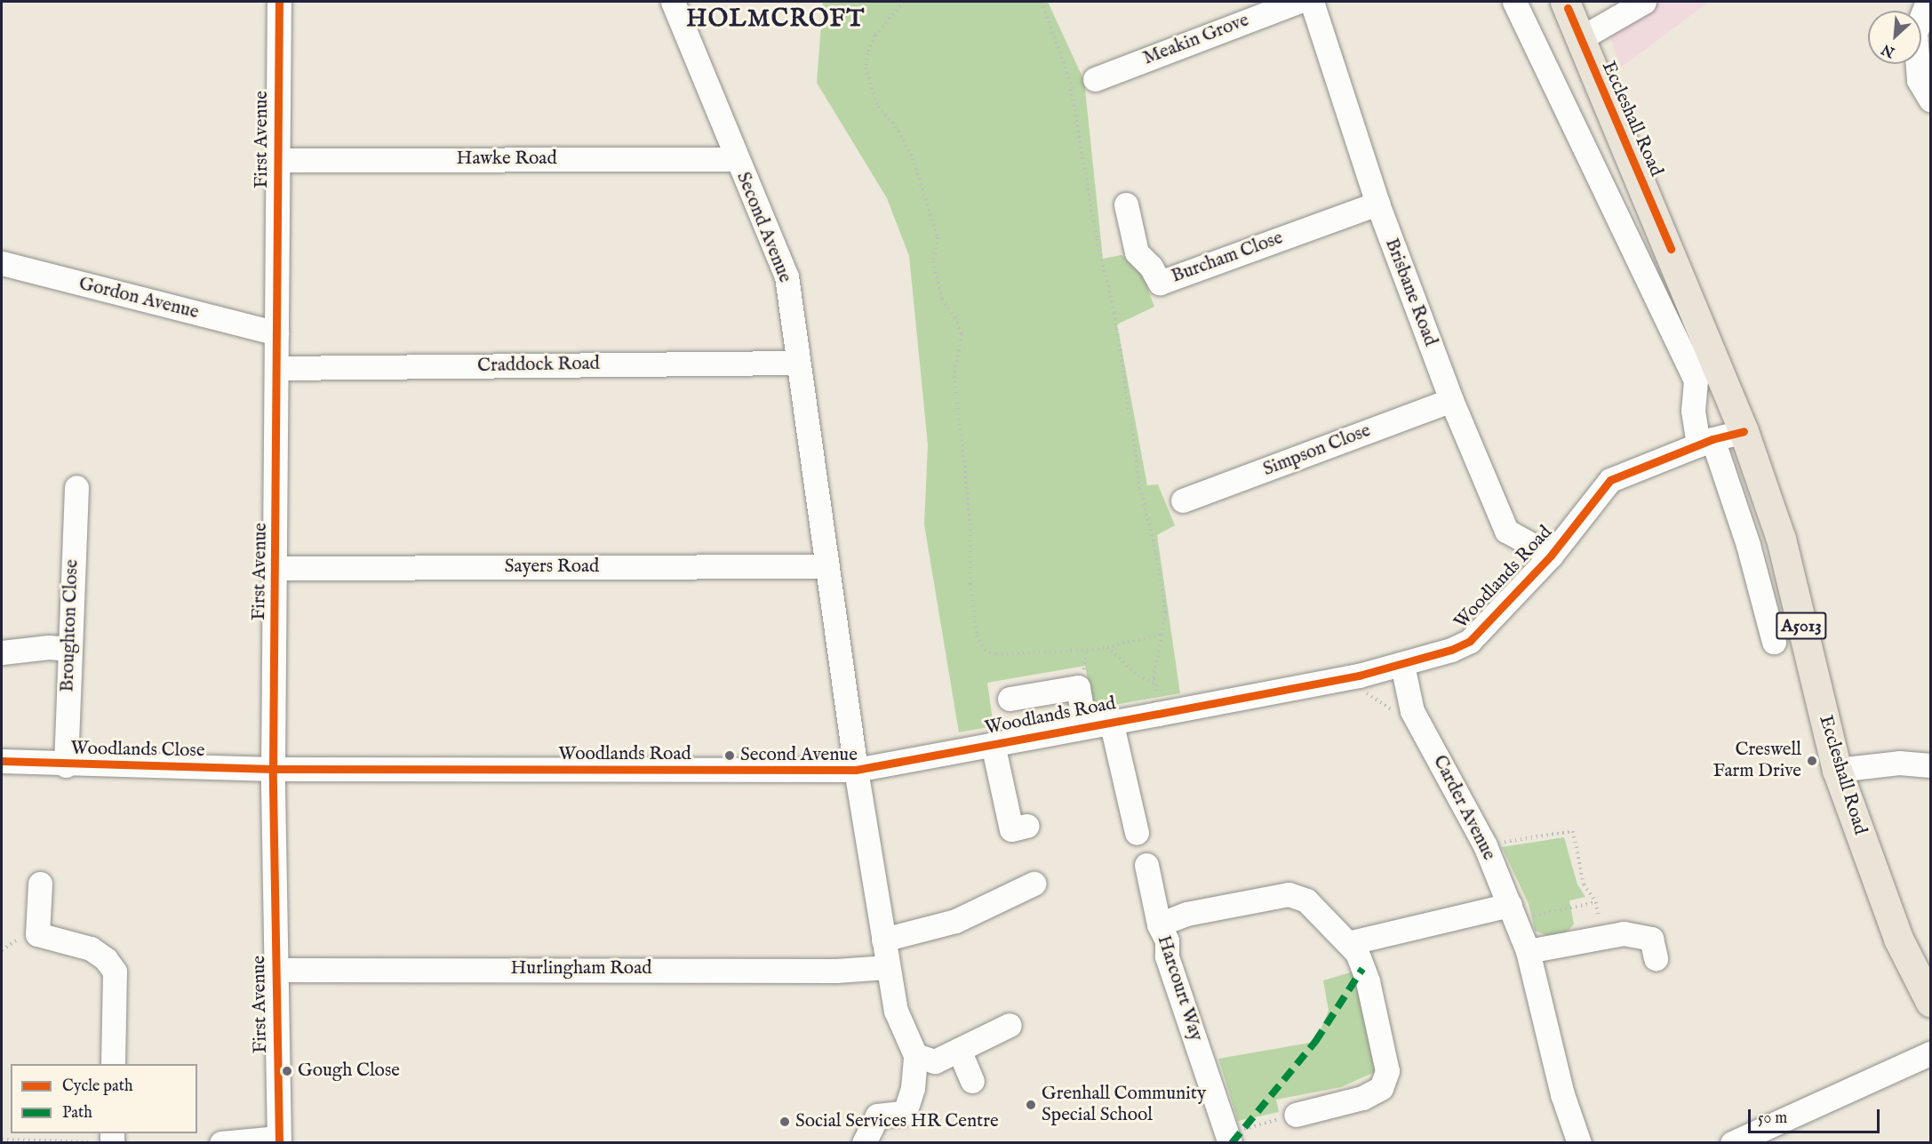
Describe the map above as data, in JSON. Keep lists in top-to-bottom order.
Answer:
{
  "streets": {
    "main road": ["Eccleshall Road", "A5013"],
    "street": [
      "Meakin Grove",
      "First Avenue",
      "Hawke Road",
      "Second Avenue",
      "Burcham Close",
      "Brisbane Road",
      "Gordon Avenue",
      "Craddock Road",
      "Simpson Close",
      "Sayers Road",
      "Woodlands Road",
      "Broughton Close",
      "Woodlands Close",
      "Carder Avenue",
      "Hurlingham Road",
      "Harcourt Way"
    ]
  },
  "crossings": [
    ["Eccleshall Road", "Woodlands Road"],
    ["First Avenue", "Hawke Road"],
    ["First Avenue", "Gordon Avenue"],
    ["First Avenue", "Craddock Road"],
    ["First Avenue", "Sayers Road"],
    ["First Avenue", "Woodlands Road"],
    ["First Avenue", "Woodlands Close"],
    ["First Avenue", "Hurlingham Road"],
    ["Hawke Road", "Second Avenue"],
    ["Second Avenue", "Craddock Road"],
    ["Second Avenue", "Sayers Road"],
    ["Second Avenue", "Woodlands Road"],
    ["Second Avenue", "Hurlingham Road"],
    ["Burcham Close", "Brisbane Road"],
    ["Brisbane Road", "Simpson Close"],
    ["Brisbane Road", "Woodlands Road"],
    ["Woodlands Road", "Woodlands Close"],
    ["Woodlands Road", "Carder Avenue"],
    ["Broughton Close", "Woodlands Close"]
  ],
  "districts": ["HOLMCROFT"],
  "places": [
    "Second Avenue",
    "Creswell Farm Drive",
    "Gough Close",
    "Grenhall Community Special School",
    "Social Services HR Centre"
  ],
  "legend": ["Cycle path", "Path"],
  "scale_bar": "50 m",
  "north": "bottom left"
}
